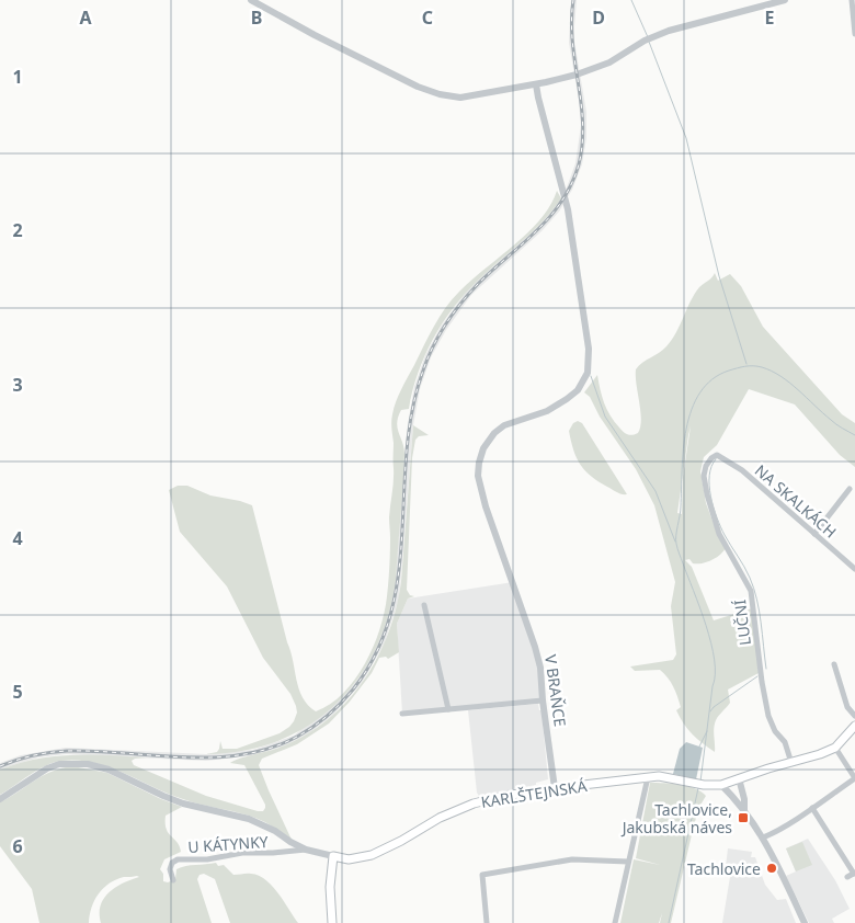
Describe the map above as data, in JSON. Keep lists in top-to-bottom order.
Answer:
{
  "streets": {
    "main road": ["KARLŠTEJNSKÁ"],
    "street": [
      "NA SKALKÁCH",
      "LUČNÍ",
      "V BRAŇCE",
      "U KÁTYNKY"
    ]
  },
  "crossings": [
    ["NA SKALKÁCH", "LUČNÍ"],
    ["LUČNÍ", "KARLŠTEJNSKÁ"],
    ["V BRAŇCE", "KARLŠTEJNSKÁ"],
    ["KARLŠTEJNSKÁ", "U KÁTYNKY"]
  ],
  "places": {
    "transit": ["Tachlovice, Jakubská náves"],
    "other": ["Tachlovice"]
  },
  "grid": {
    "columns": [
      "A",
      "B",
      "C",
      "D",
      "E"
    ],
    "rows": [
      "1",
      "2",
      "3",
      "4",
      "5",
      "6"
    ]
  }
}
